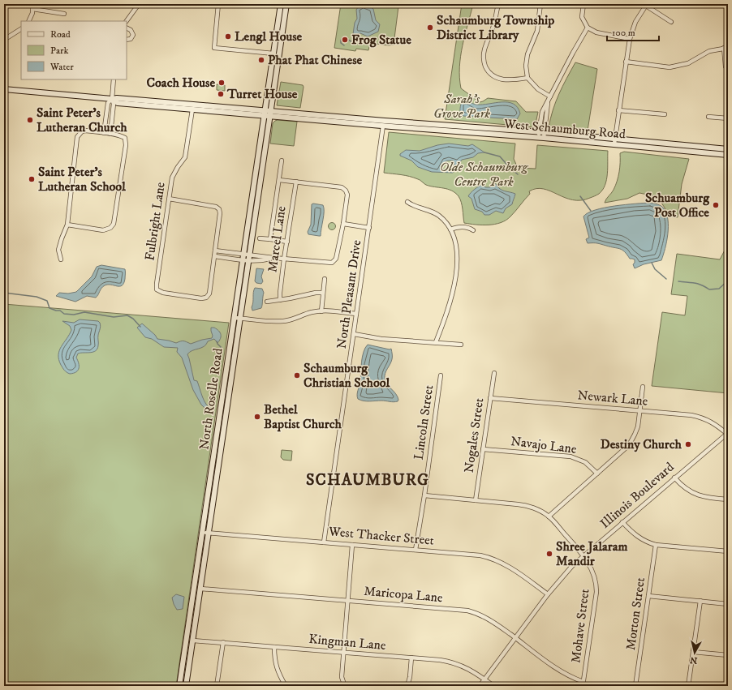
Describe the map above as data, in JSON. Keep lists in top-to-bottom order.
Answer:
{
  "streets": {
    "main road": ["West Schaumburg Road", "North Roselle Road"],
    "street": [
      "Fulbright Lane",
      "Marcel Lane",
      "North Pleasant Drive",
      "Newark Lane",
      "Lincoln Street",
      "Nogales Street",
      "Navajo Lane",
      "Illinois Boulevard",
      "West Thacker Street",
      "Maricopa Lane",
      "Morton Street",
      "Mohave Street",
      "Kingman Lane"
    ]
  },
  "crossings": [
    ["West Schaumburg Road", "Fulbright Lane"],
    ["West Schaumburg Road", "North Pleasant Drive"],
    ["West Schaumburg Road", "North Roselle Road"],
    ["North Pleasant Drive", "West Thacker Street"],
    ["Newark Lane", "Nogales Street"],
    ["Newark Lane", "Illinois Boulevard"],
    ["North Roselle Road", "West Thacker Street"],
    ["North Roselle Road", "Maricopa Lane"],
    ["North Roselle Road", "Kingman Lane"],
    ["Lincoln Street", "West Thacker Street"],
    ["Lincoln Street", "Mohave Street"],
    ["Nogales Street", "Navajo Lane"],
    ["Nogales Street", "Mohave Street"],
    ["Illinois Boulevard", "West Thacker Street"],
    ["Illinois Boulevard", "Maricopa Lane"],
    ["Illinois Boulevard", "Mohave Street"],
    ["Illinois Boulevard", "Kingman Lane"],
    ["Maricopa Lane", "Mohave Street"]
  ],
  "districts": ["SCHAUMBURG"],
  "parks": ["Sarah's Grove Park", "Olde Schaumburg Centre Park"],
  "places": [
    "Schaumburg Township District Library",
    "Lengl House",
    "Frog Statue",
    "Phat Phat Chinese",
    "Coach House",
    "Turret House",
    "Saint Peter's Lutheran Church",
    "Saint Peter's Lutheran School",
    "Schuamburg Post Office",
    "Schaumburg Christian School",
    "Bethel Baptist Church",
    "Destiny Church",
    "Shree Jalaram Mandir"
  ],
  "legend": ["Road", "Park", "Water"],
  "scale_bar": "100 m",
  "north": "bottom"
}
